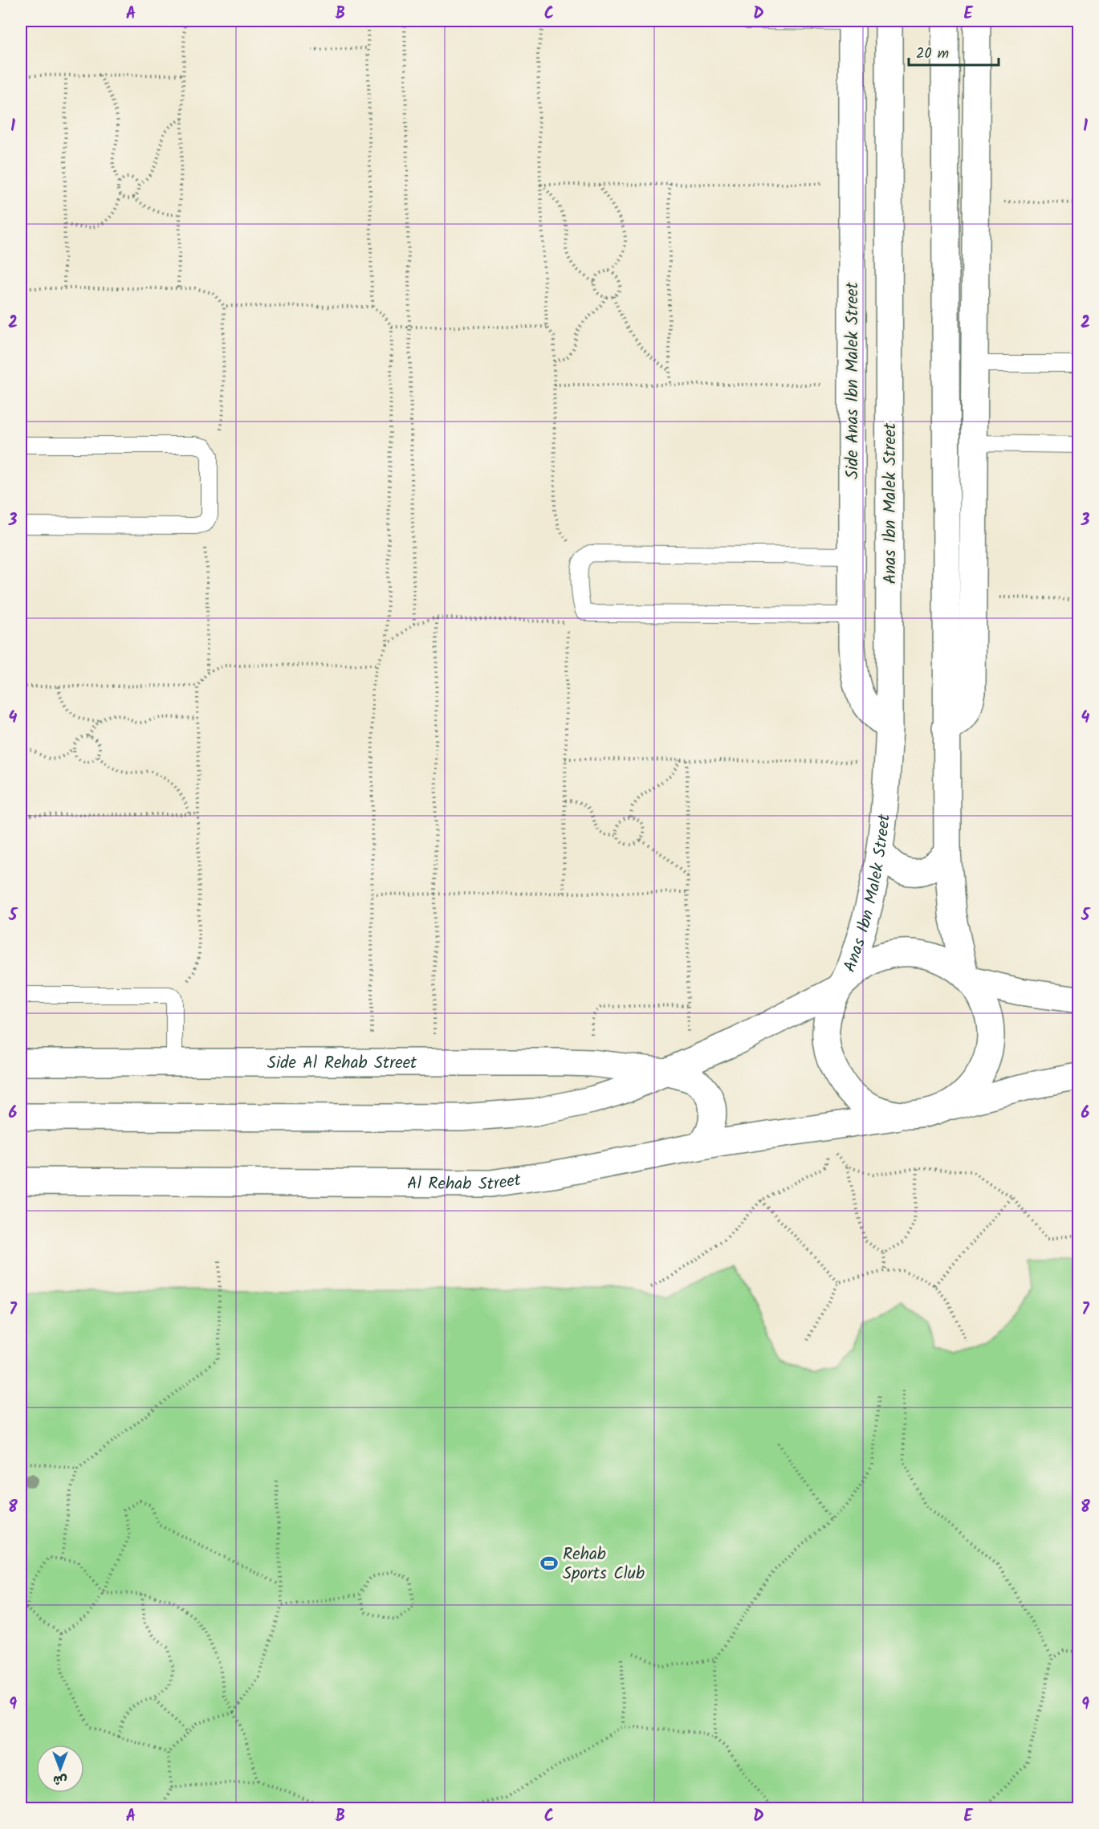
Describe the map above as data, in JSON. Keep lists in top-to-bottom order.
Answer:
{
  "streets": {
    "street": [
      "Side Anas Ibn Malek Street",
      "Anas Ibn Malek Street",
      "Side Al Rehab Street",
      "Al Rehab Street"
    ]
  },
  "crossings": [
    ["Side Anas Ibn Malek Street", "Anas Ibn Malek Street"],
    ["Anas Ibn Malek Street", "Al Rehab Street"],
    ["Side Al Rehab Street", "Al Rehab Street"]
  ],
  "places": {
    "sports": ["Rehab Sports Club"]
  },
  "scale_bar": "20 m",
  "north": "bottom",
  "grid": {
    "columns": [
      "A",
      "B",
      "C",
      "D",
      "E"
    ],
    "rows": [
      "1",
      "2",
      "3",
      "4",
      "5",
      "6",
      "7",
      "8",
      "9"
    ]
  }
}
